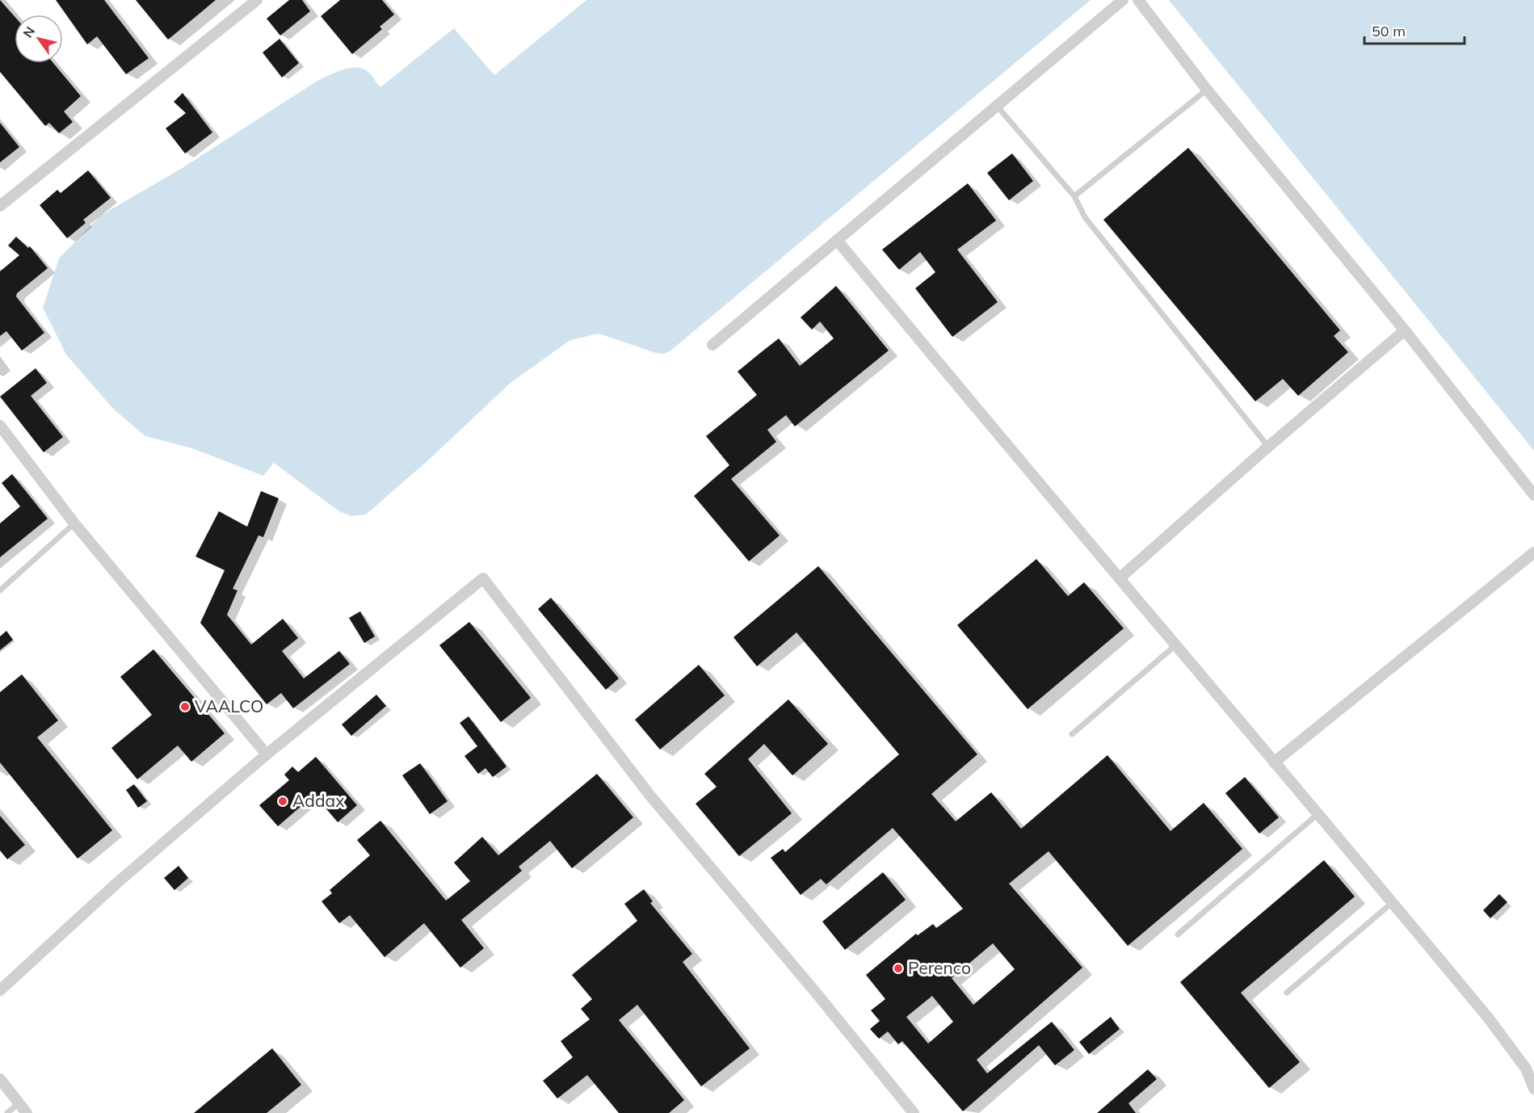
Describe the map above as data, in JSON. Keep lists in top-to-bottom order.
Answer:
{
  "places": ["VAALCO", "Addax", "Perenco"],
  "scale_bar": "50 m",
  "north": "top left"
}
